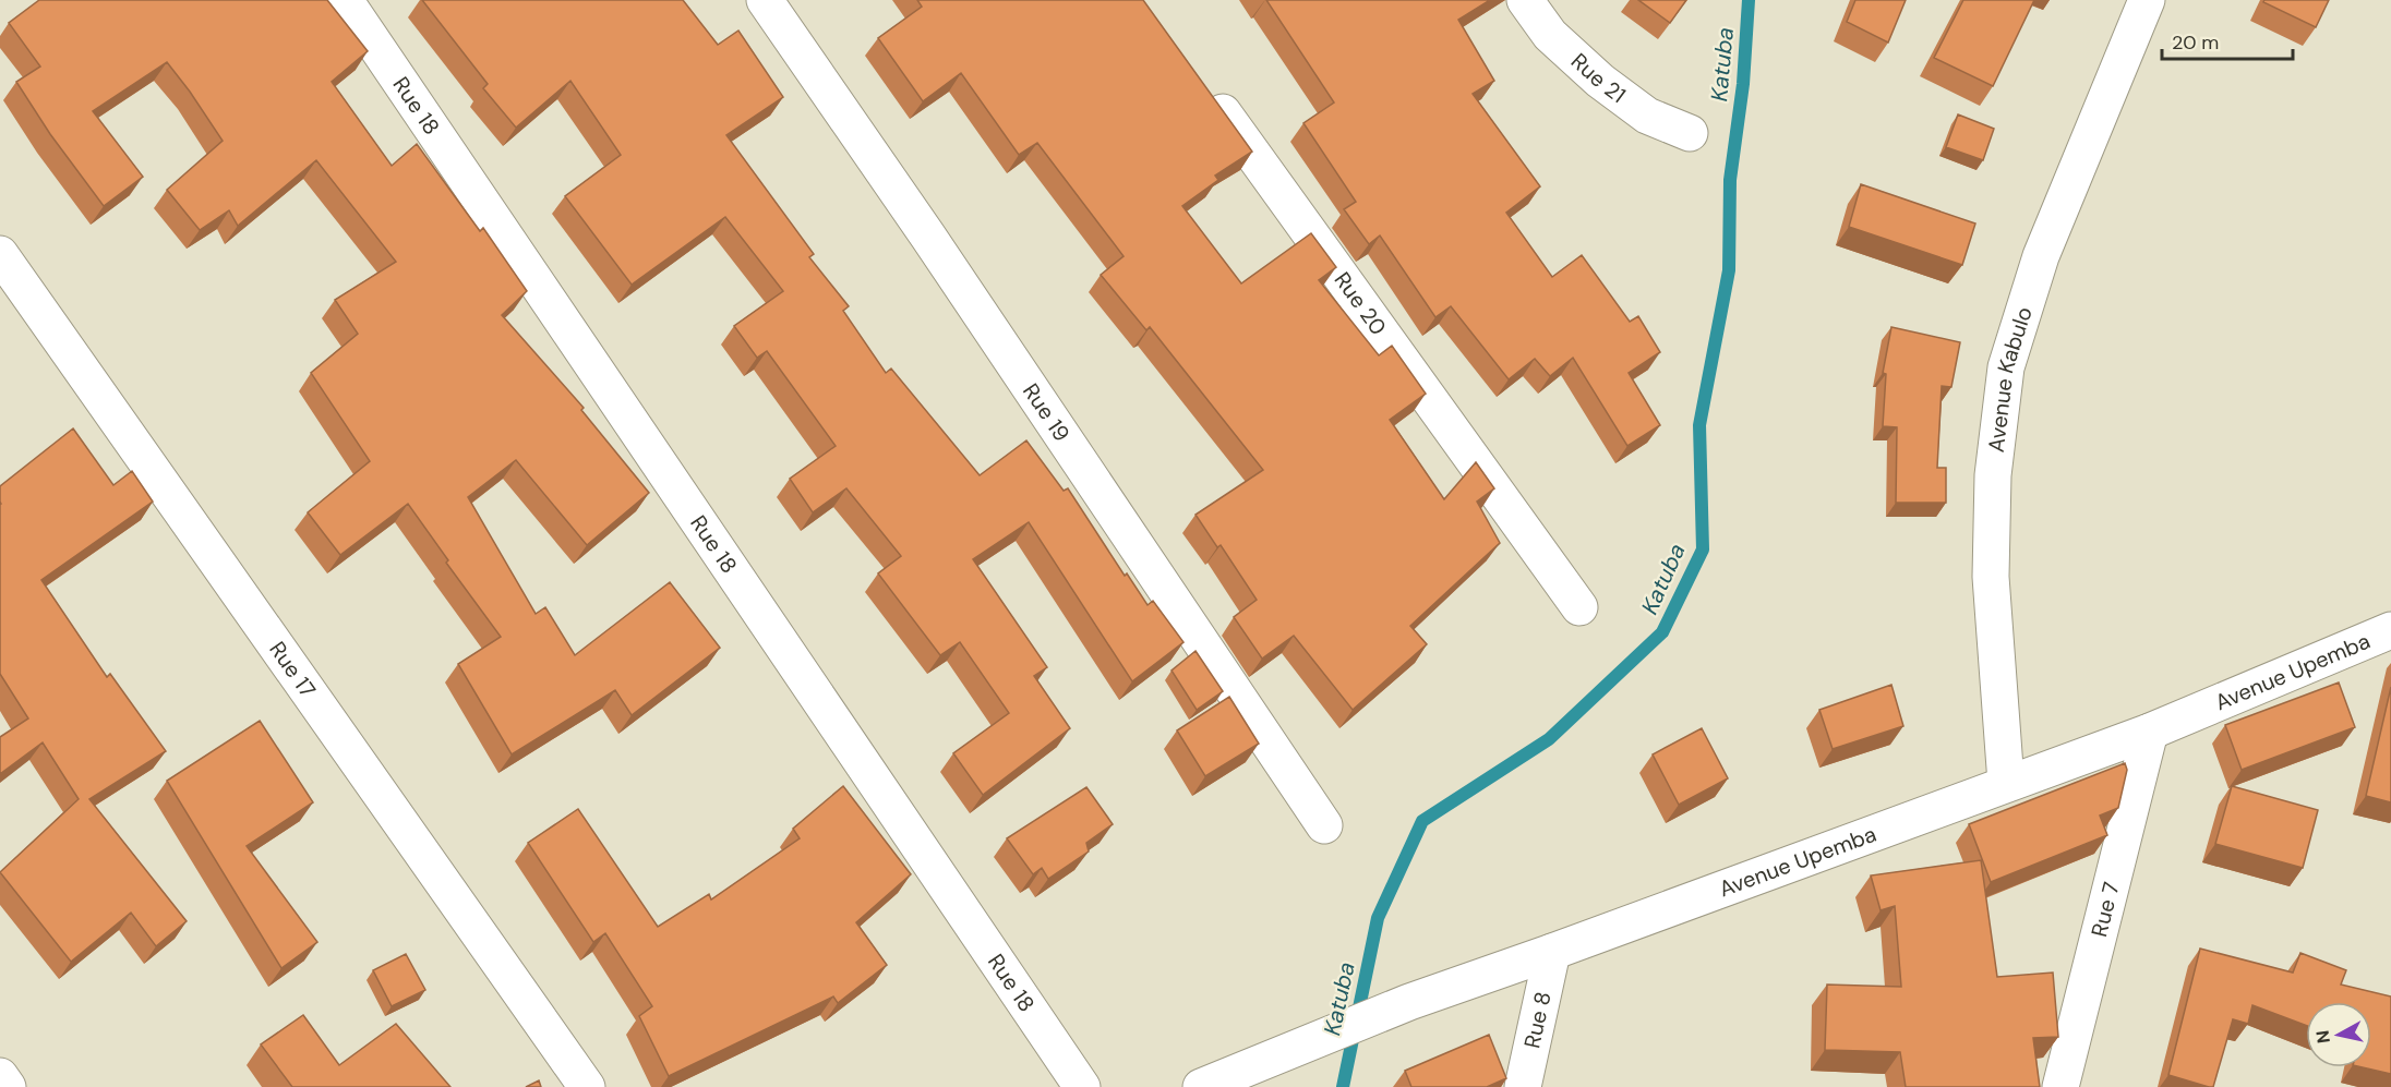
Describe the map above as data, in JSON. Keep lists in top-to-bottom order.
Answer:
{
  "streets": {
    "street": [
      "Rue 21",
      "Rue 18",
      "Rue 20",
      "Avenue Kabulo",
      "Rue 19",
      "Rue 17",
      "Avenue Upemba",
      "Rue 7",
      "Rue 8"
    ]
  },
  "crossings": [
    ["Avenue Kabulo", "Avenue Upemba"],
    ["Avenue Upemba", "Rue 7"],
    ["Avenue Upemba", "Rue 8"]
  ],
  "water": ["Katuba"],
  "scale_bar": "20 m",
  "north": "left"
}
